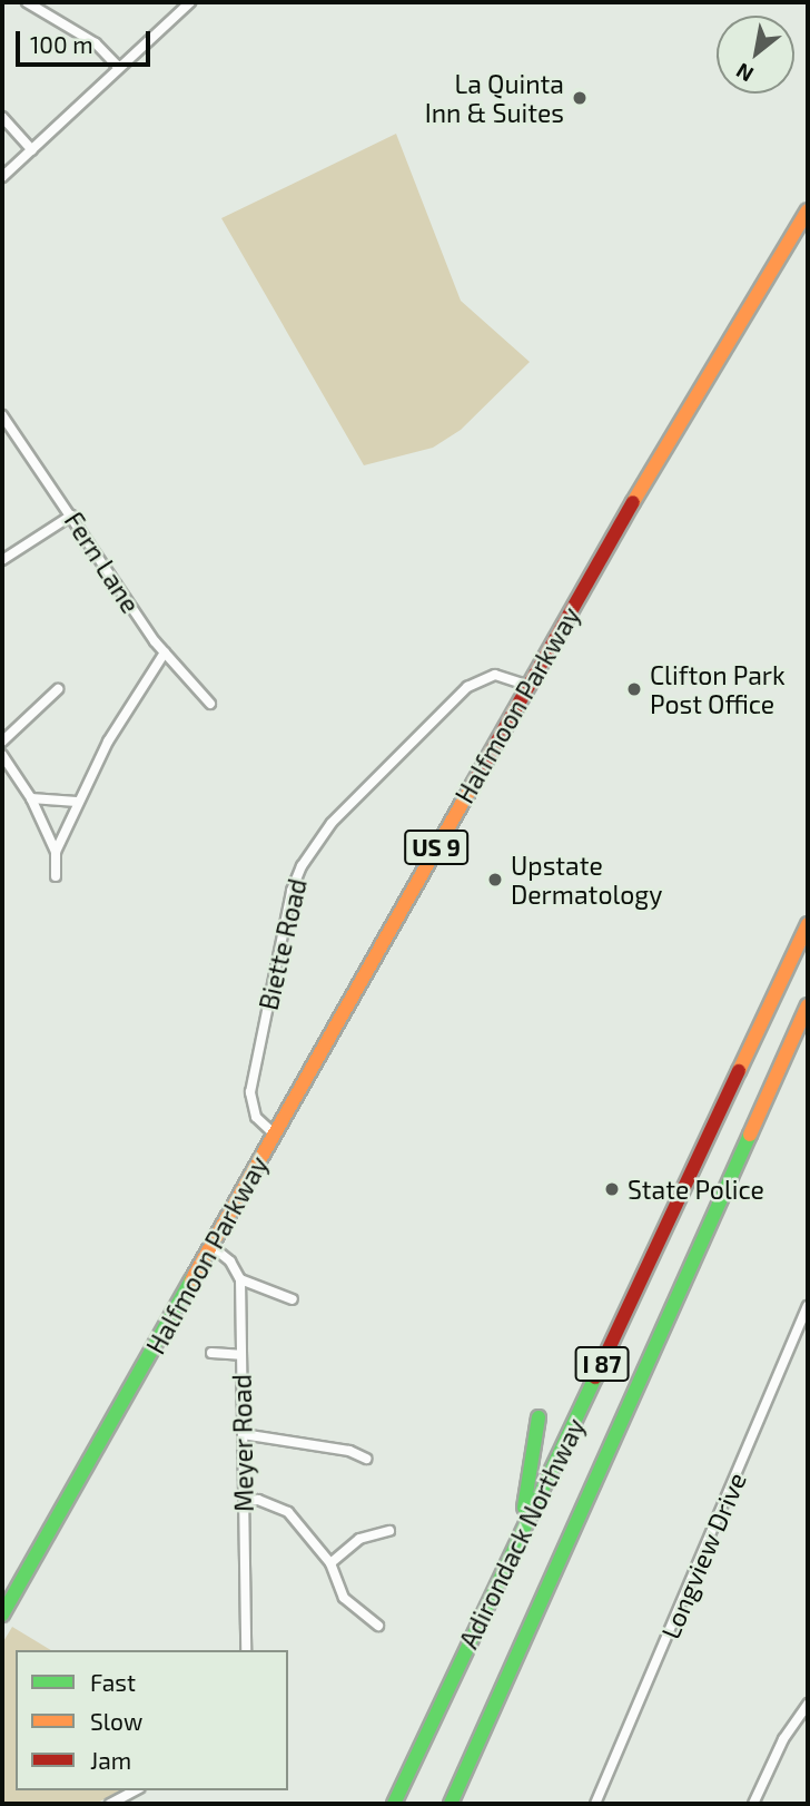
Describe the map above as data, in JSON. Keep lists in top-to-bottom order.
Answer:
{
  "streets": {
    "main road": [
      "Halfmoon Parkway",
      "US 9",
      "I 87",
      "Adirondack Northway"
    ],
    "street": [
      "Fern Lane",
      "Biette Road",
      "Meyer Road",
      "Longview Drive"
    ]
  },
  "crossings": [
    ["Halfmoon Parkway", "Biette Road"]
  ],
  "places": [
    "La Quinta Inn & Suites",
    "Clifton Park Post Office",
    "Upstate Dermatology",
    "State Police"
  ],
  "legend": ["Fast", "Slow", "Jam"],
  "scale_bar": "100 m",
  "north": "bottom left"
}
